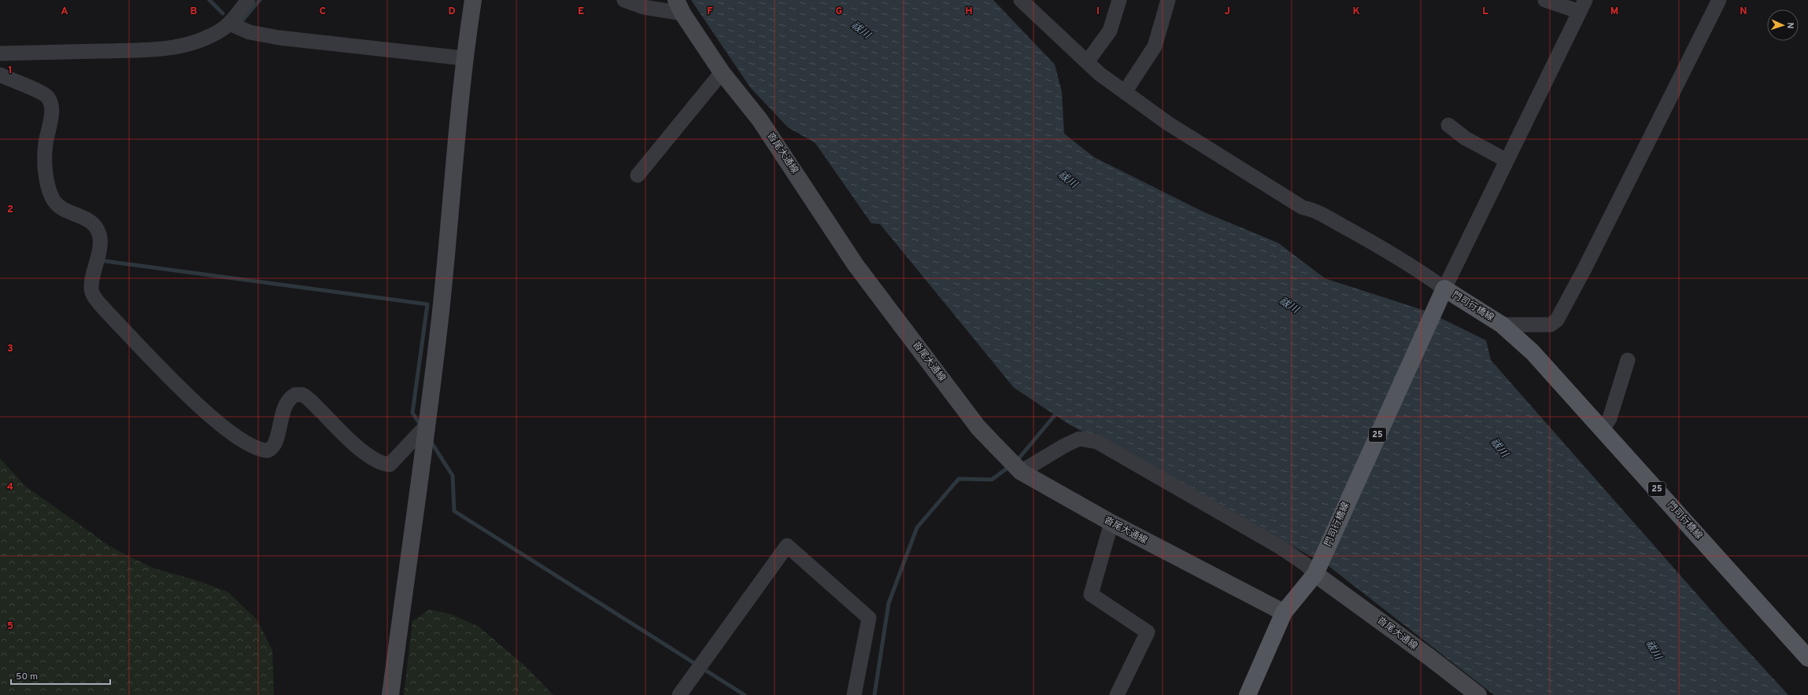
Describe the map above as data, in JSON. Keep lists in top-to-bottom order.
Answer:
{
  "streets": {
    "main road": ["沓尾大通線", "門司行橋線", "25"]
  },
  "crossings": [
    ["沓尾大通線", "門司行橋線"]
  ],
  "water": ["祓川"],
  "scale_bar": "50 m",
  "north": "right",
  "grid": {
    "columns": [
      "A",
      "B",
      "C",
      "D",
      "E",
      "F",
      "G",
      "H",
      "I",
      "J",
      "K",
      "L",
      "M",
      "N"
    ],
    "rows": [
      "1",
      "2",
      "3",
      "4",
      "5"
    ]
  }
}
